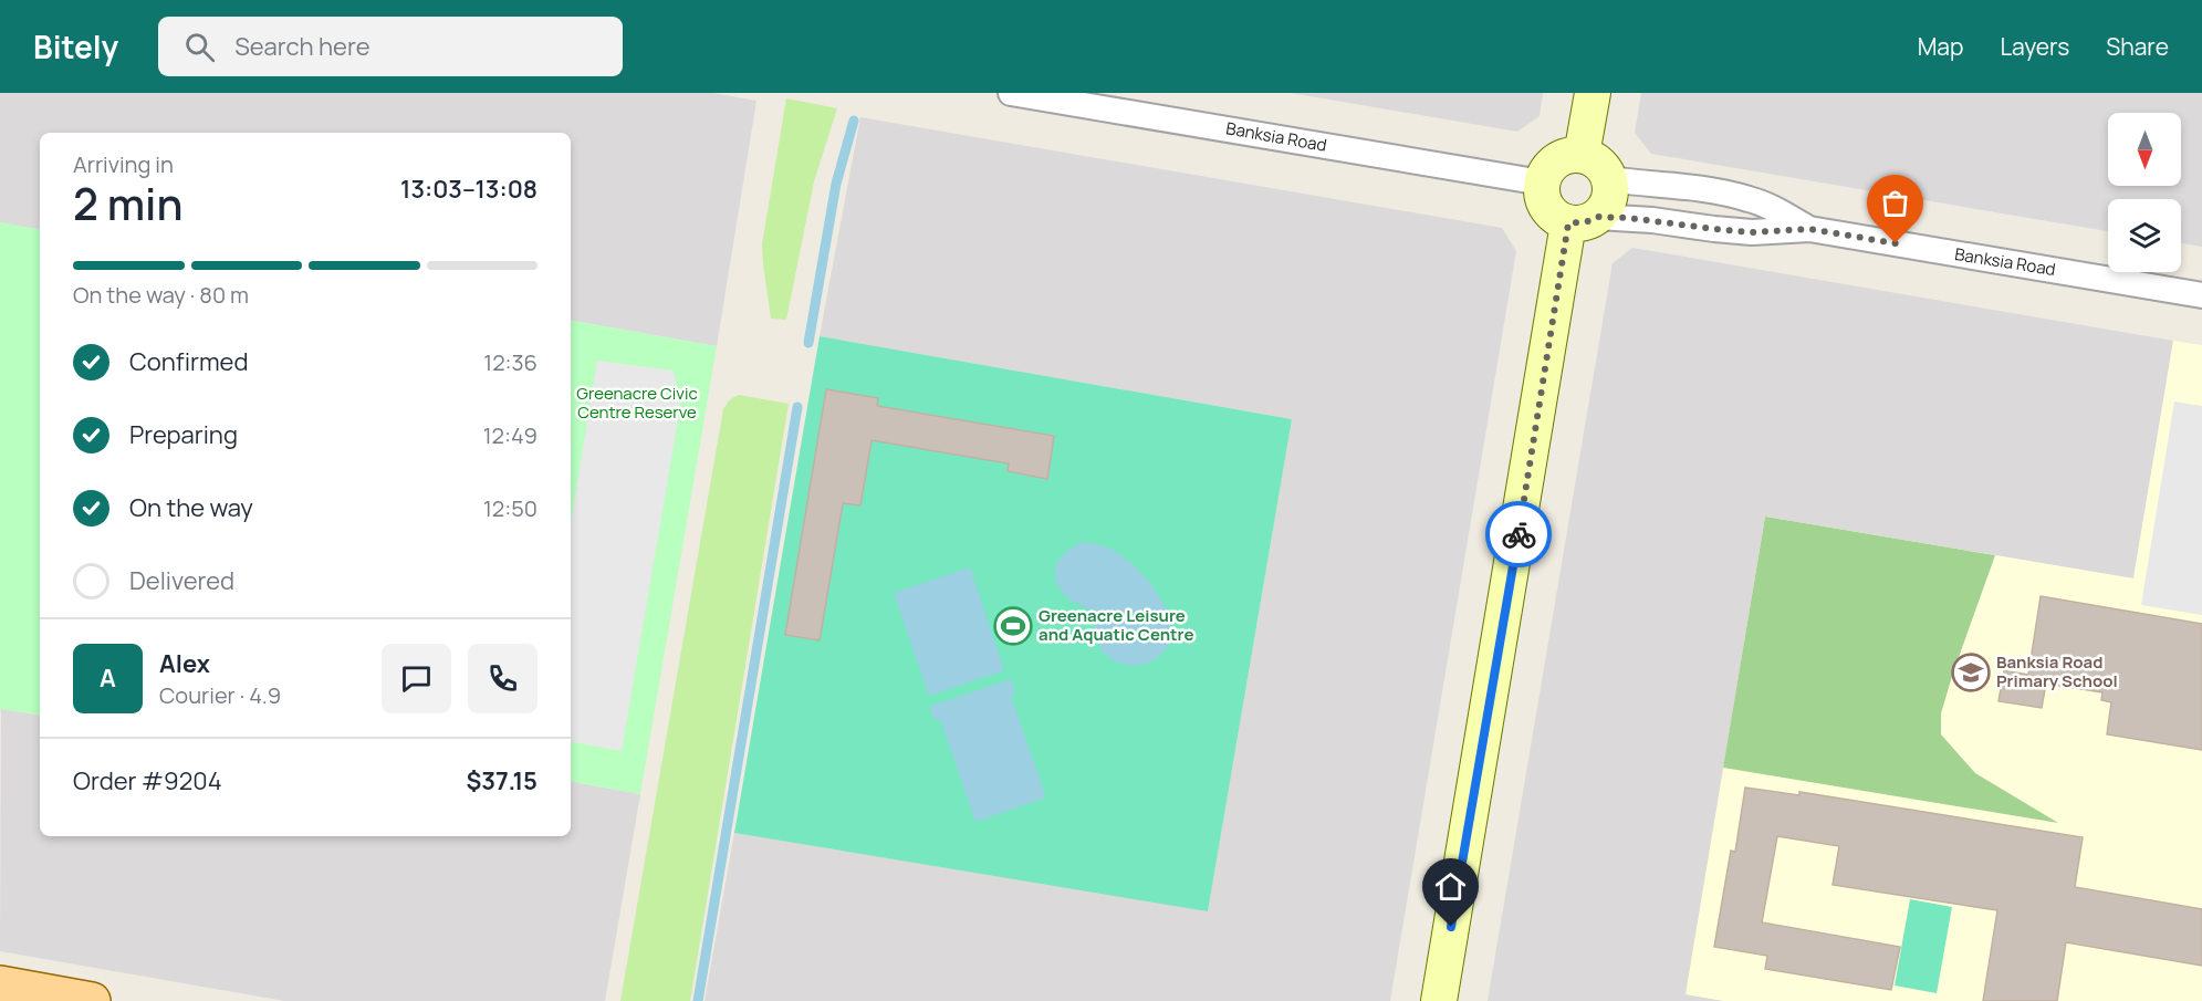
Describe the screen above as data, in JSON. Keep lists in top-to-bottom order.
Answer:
{
  "streets": {
    "street": ["Banksia Road"]
  },
  "parks": ["Greenacre Civic Centre Reserve"],
  "places": {
    "sports": ["Greenacre Leisure and Aquatic Centre"],
    "school or university": ["Banksia Road Primary School"]
  },
  "north": "bottom",
  "page": {
    "header": "Bitely",
    "search": "Search here",
    "nav": ["Map", "Layers", "Share"],
    "heading": ["2 min", "Arriving in", "13:03–13:08"],
    "panel": [
      "Alex",
      "Courier · 4.9",
      "Order #9204",
      "$37.15"
    ],
    "bar": "On the way · 80 m",
    "list": [
      ["Confirmed", "12:36"],
      ["Preparing", "12:49"],
      ["On the way", "12:50"],
      "Delivered"
    ],
    "round": "A"
  }
}
